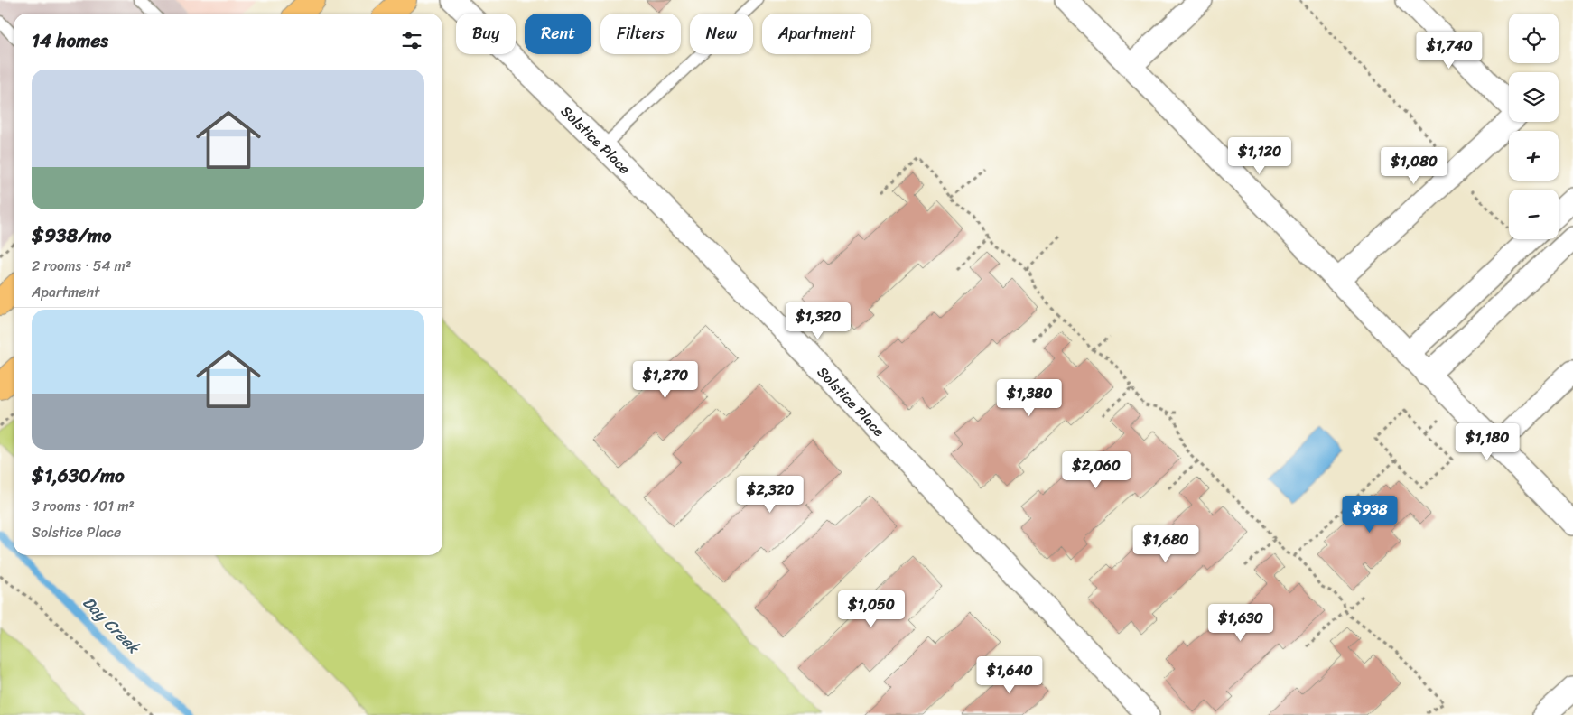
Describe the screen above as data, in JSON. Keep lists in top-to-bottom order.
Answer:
{
  "streets": {
    "street": ["Solstice Place"]
  },
  "water": ["Day Creek"],
  "page": {
    "map_buttons": ["+", "−"],
    "chip": [
      "Buy",
      "Rent",
      "Filters",
      "New",
      "Apartment"
    ],
    "heading": "14 homes",
    "price": [
      "$1,740",
      "$1,120",
      "$1,080",
      "$1,320",
      "$1,270",
      "$1,380",
      "$1,180",
      "$2,060",
      "$2,320",
      "$938",
      "$1,680",
      "$1,050",
      "$1,630",
      "$1,640"
    ],
    "list": [
      {
        "name": "$938/mo",
        "note": "2 rooms · 54 m² · Apartment"
      },
      {
        "name": "$1,630/mo",
        "note": "3 rooms · 101 m² · Solstice Place"
      }
    ]
  }
}
